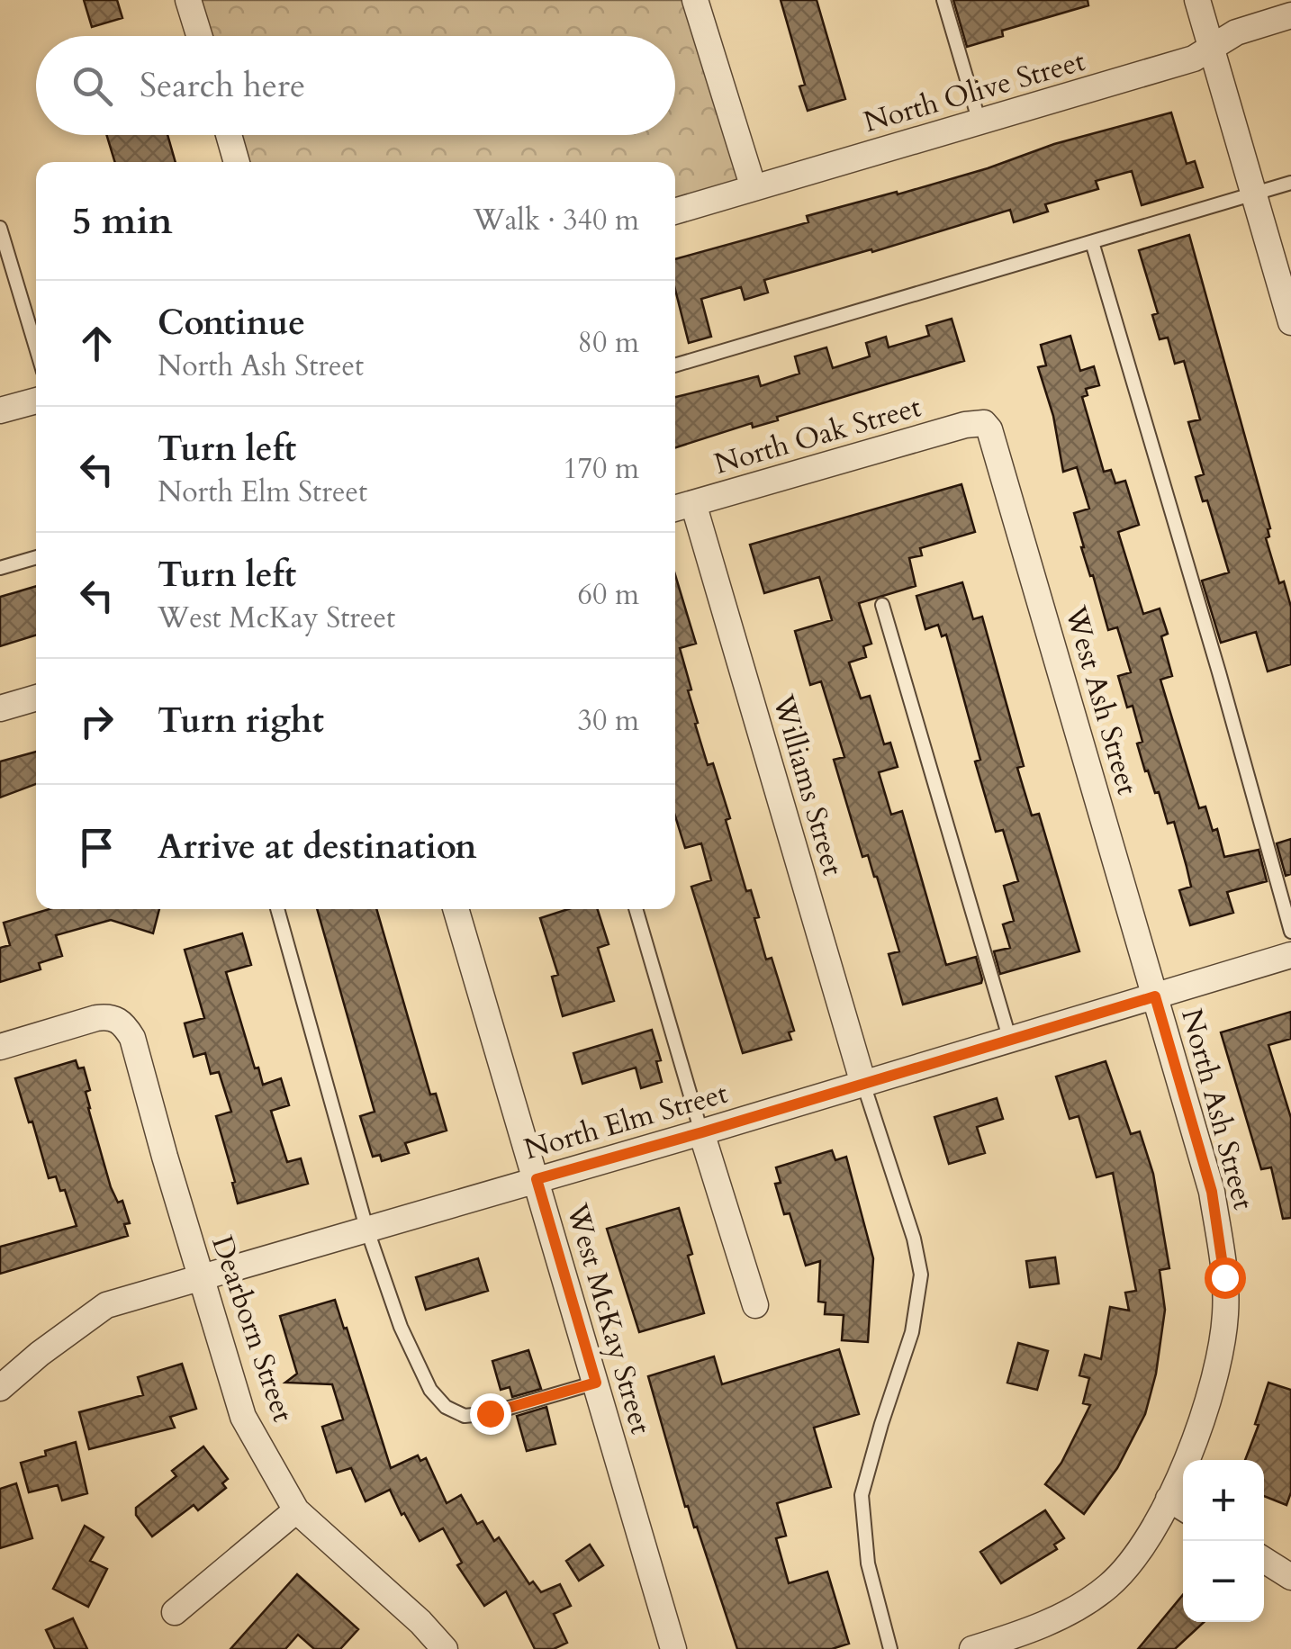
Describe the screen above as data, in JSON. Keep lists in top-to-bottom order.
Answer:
{
  "streets": {
    "street": [
      "North Olive Street",
      "North Oak Street",
      "West Ash Street",
      "Williams Street",
      "North Ash Street",
      "North Elm Street",
      "West McKay Street",
      "Dearborn Street"
    ]
  },
  "crossings": [
    ["North Oak Street", "West Ash Street"],
    ["North Oak Street", "Williams Street"],
    ["West Ash Street", "North Ash Street"],
    ["West Ash Street", "North Elm Street"],
    ["Williams Street", "North Elm Street"],
    ["North Ash Street", "North Elm Street"],
    ["North Elm Street", "West McKay Street"],
    ["North Elm Street", "Dearborn Street"]
  ],
  "page": {
    "search": "Search here",
    "heading": ["5 min", "Walk · 340 m"],
    "list": [
      ["Continue", "North Ash Street", "80 m"],
      ["Turn left", "North Elm Street", "170 m"],
      ["Turn left", "West McKay Street", "60 m"],
      ["Turn right", "30 m"],
      "Arrive at destination"
    ],
    "map_buttons": ["+", "−"]
  }
}
